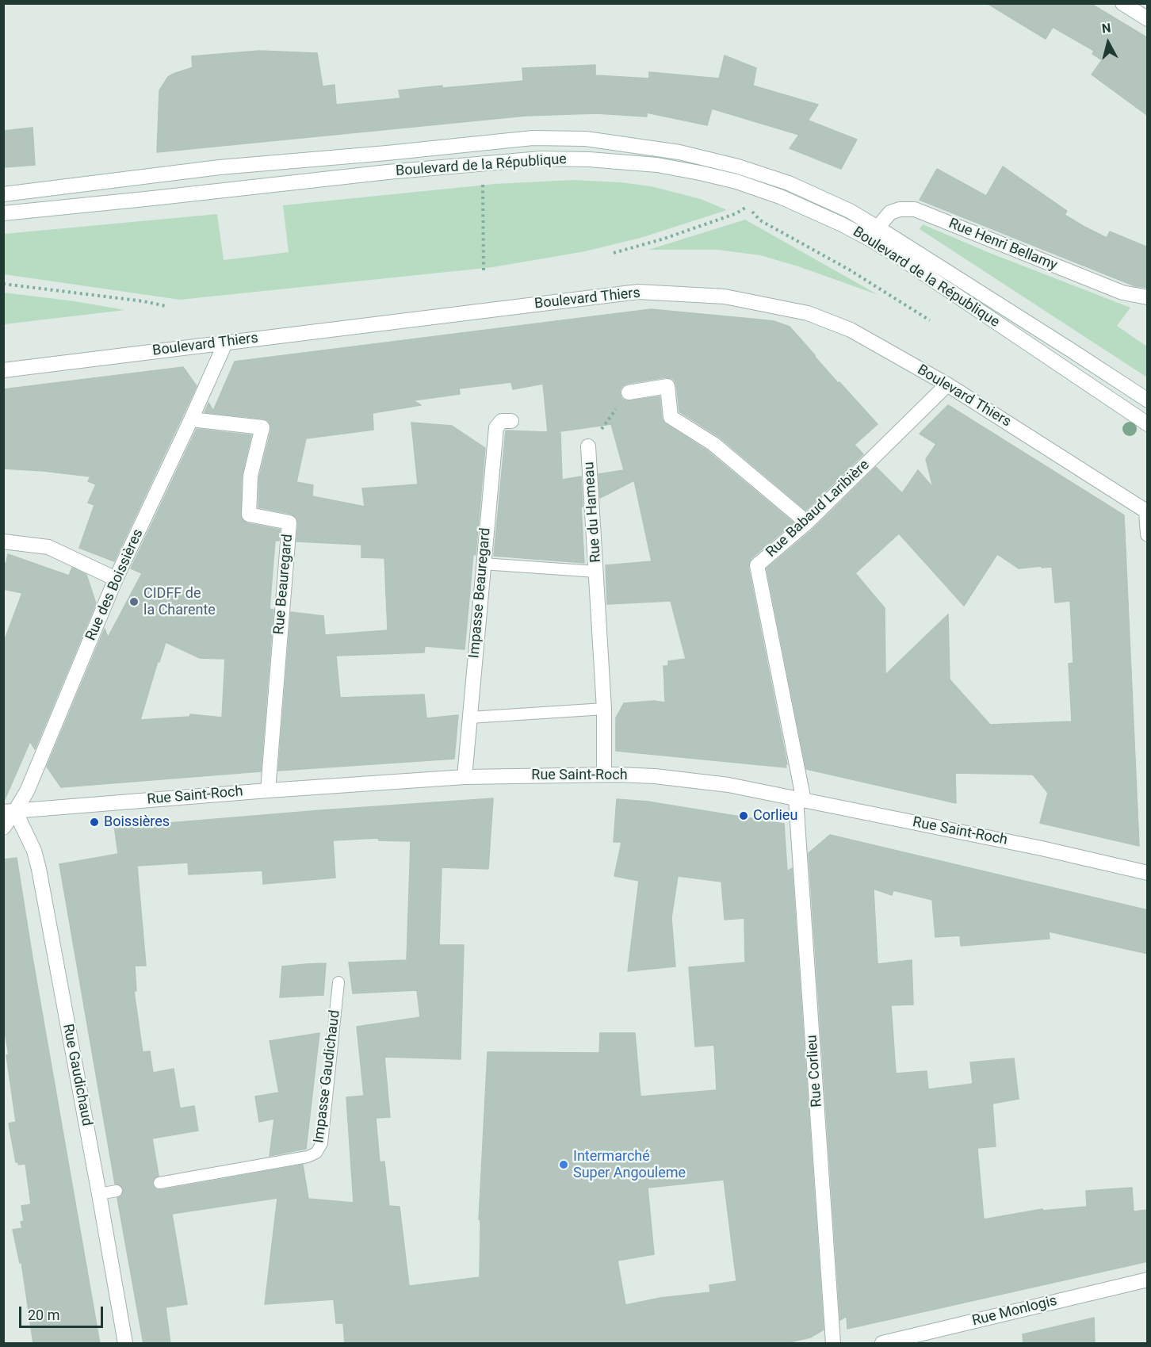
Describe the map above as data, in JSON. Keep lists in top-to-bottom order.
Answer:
{
  "streets": {
    "street": [
      "Boulevard de la République",
      "Rue Henri Bellamy",
      "Boulevard Thiers",
      "Rue Babaud Laribière",
      "Rue du Hameau",
      "Rue Beauregard",
      "Rue des Boissières",
      "Impasse Beauregard",
      "Rue Saint-Roch",
      "Rue Corlieu",
      "Rue Gaudichaud",
      "Rue Monlogis"
    ],
    "lane": ["Impasse Gaudichaud"]
  },
  "crossings": [
    ["Boulevard de la République", "Rue Henri Bellamy"],
    ["Boulevard Thiers", "Rue Babaud Laribière"],
    ["Boulevard Thiers", "Rue des Boissières"],
    ["Rue Babaud Laribière", "Rue Saint-Roch"],
    ["Rue Babaud Laribière", "Rue Corlieu"],
    ["Rue du Hameau", "Rue Saint-Roch"],
    ["Rue Beauregard", "Rue des Boissières"],
    ["Rue Beauregard", "Rue Saint-Roch"],
    ["Rue des Boissières", "Rue Saint-Roch"],
    ["Rue des Boissières", "Rue Gaudichaud"],
    ["Impasse Beauregard", "Rue Saint-Roch"],
    ["Rue Saint-Roch", "Rue Corlieu"],
    ["Rue Saint-Roch", "Rue Gaudichaud"]
  ],
  "places": [
    "CIDFF de la Charente",
    "Corlieu",
    "Boissières",
    "Intermarché Super Angouleme"
  ],
  "scale_bar": "20 m",
  "north": "top"
}
